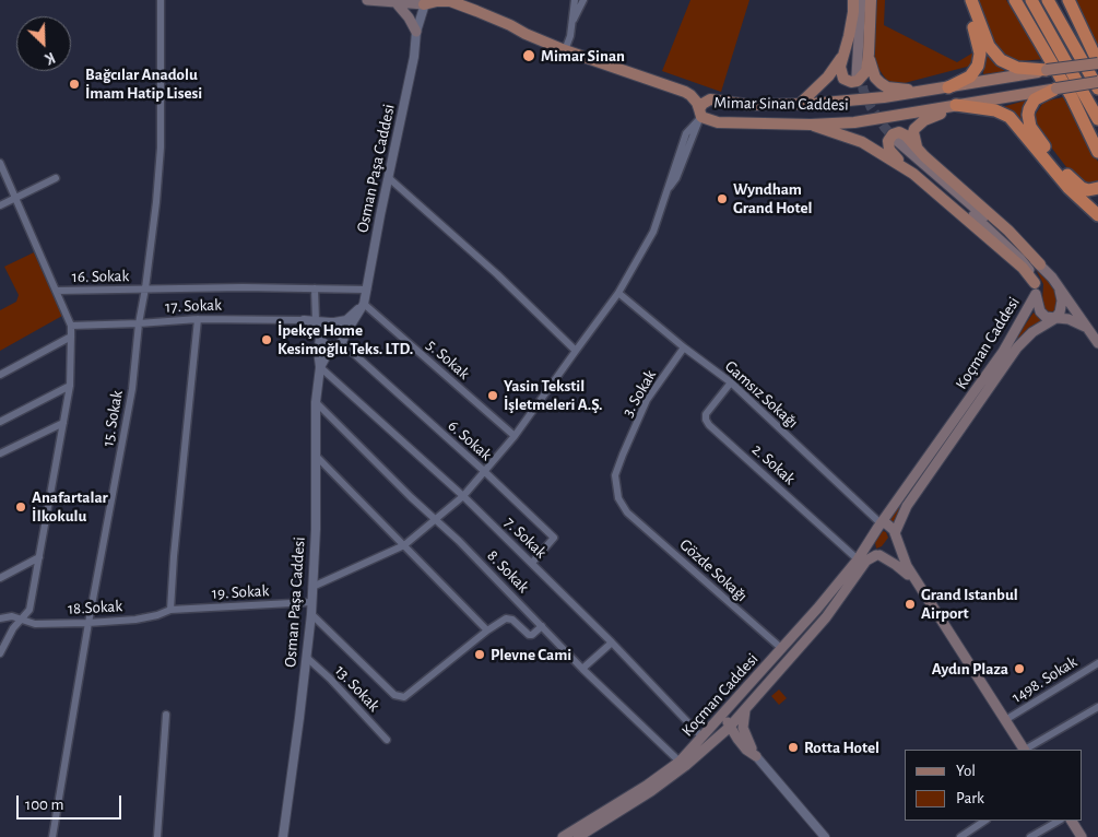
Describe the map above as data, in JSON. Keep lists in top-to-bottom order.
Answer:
{
  "streets": {
    "main road": ["Mimar Sinan Caddesi", "Koçman Caddesi"],
    "street": [
      "Osman Paşa Caddesi",
      "16. Sokak",
      "17. Sokak",
      "5. Sokak",
      "3. Sokak",
      "Gamsız Sokağı",
      "15. Sokak",
      "6. Sokak",
      "2. Sokak",
      "7. Sokak",
      "Gözde Sokağı",
      "8. Sokak",
      "19. Sokak",
      "18.Sokak",
      "1498. Sokak",
      "13. Sokak"
    ]
  },
  "crossings": [
    ["Osman Paşa Caddesi", "16. Sokak"],
    ["Osman Paşa Caddesi", "17. Sokak"],
    ["Osman Paşa Caddesi", "5. Sokak"],
    ["Osman Paşa Caddesi", "6. Sokak"],
    ["Osman Paşa Caddesi", "7. Sokak"],
    ["Osman Paşa Caddesi", "8. Sokak"],
    ["Osman Paşa Caddesi", "19. Sokak"],
    ["Osman Paşa Caddesi", "13. Sokak"],
    ["16. Sokak", "15. Sokak"],
    ["17. Sokak", "15. Sokak"],
    ["17. Sokak", "6. Sokak"],
    ["Koçman Caddesi", "Gamsız Sokağı"],
    ["Koçman Caddesi", "2. Sokak"],
    ["Koçman Caddesi", "7. Sokak"],
    ["Koçman Caddesi", "Gözde Sokağı"],
    ["Koçman Caddesi", "8. Sokak"],
    ["3. Sokak", "Gamsız Sokağı"],
    ["3. Sokak", "Gözde Sokağı"],
    ["Gamsız Sokağı", "2. Sokak"],
    ["15. Sokak", "18.Sokak"],
    ["6. Sokak", "7. Sokak"],
    ["19. Sokak", "18.Sokak"]
  ],
  "places": [
    "Mimar Sinan",
    "Bağcılar Anadolu İmam Hatip Lisesi",
    "Wyndham Grand Hotel",
    "İpekçe Home Kesimoğlu Teks. LTD.",
    "Yasin Tekstil İşletmeleri A.Ş.",
    "Anafartalar İlkokulu",
    "Grand Istanbul Airport",
    "Plevne Cami",
    "Aydın Plaza",
    "Rotta Hotel"
  ],
  "legend": ["Yol", "Park"],
  "scale_bar": "100 m",
  "north": "bottom right"
}
